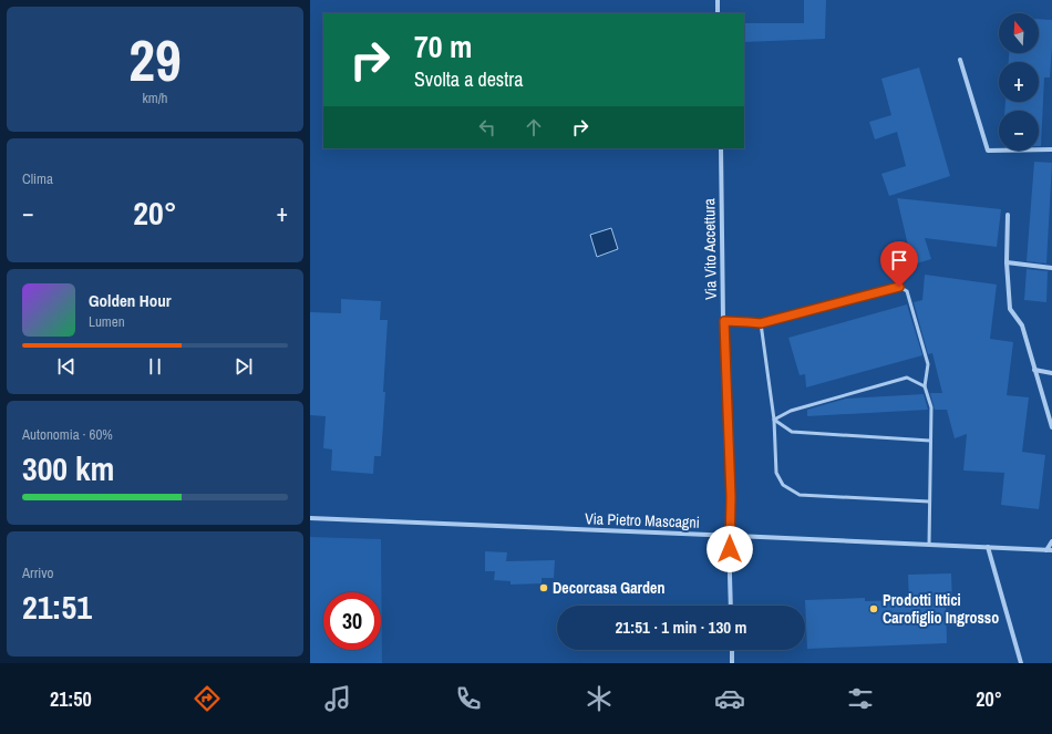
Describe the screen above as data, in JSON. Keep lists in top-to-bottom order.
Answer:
{
  "streets": {
    "street": ["Via Vito Accettura", "Via Pietro Mascagni"]
  },
  "crossings": [
    ["Via Vito Accettura", "Via Pietro Mascagni"]
  ],
  "places": ["Decorcasa Garden", "Prodotti Ittici Carofiglio Ingrosso"],
  "north": "top",
  "page": {
    "tile": [
      ["29", "km/h"],
      "Clima",
      ["Autonomia · 60%", "300 km"],
      ["Arrivo", "21:51"]
    ],
    "map_buttons": ["+", "−"],
    "turn": ["70 m", "Svolta a destra"],
    "heat": ["−", "20°", "+"],
    "song": ["Golden Hour", "Lumen"],
    "limit": "30",
    "trip": "21:51 · 1 min · 130 m",
    "tabs": ["21:50", "20°"]
  }
}
